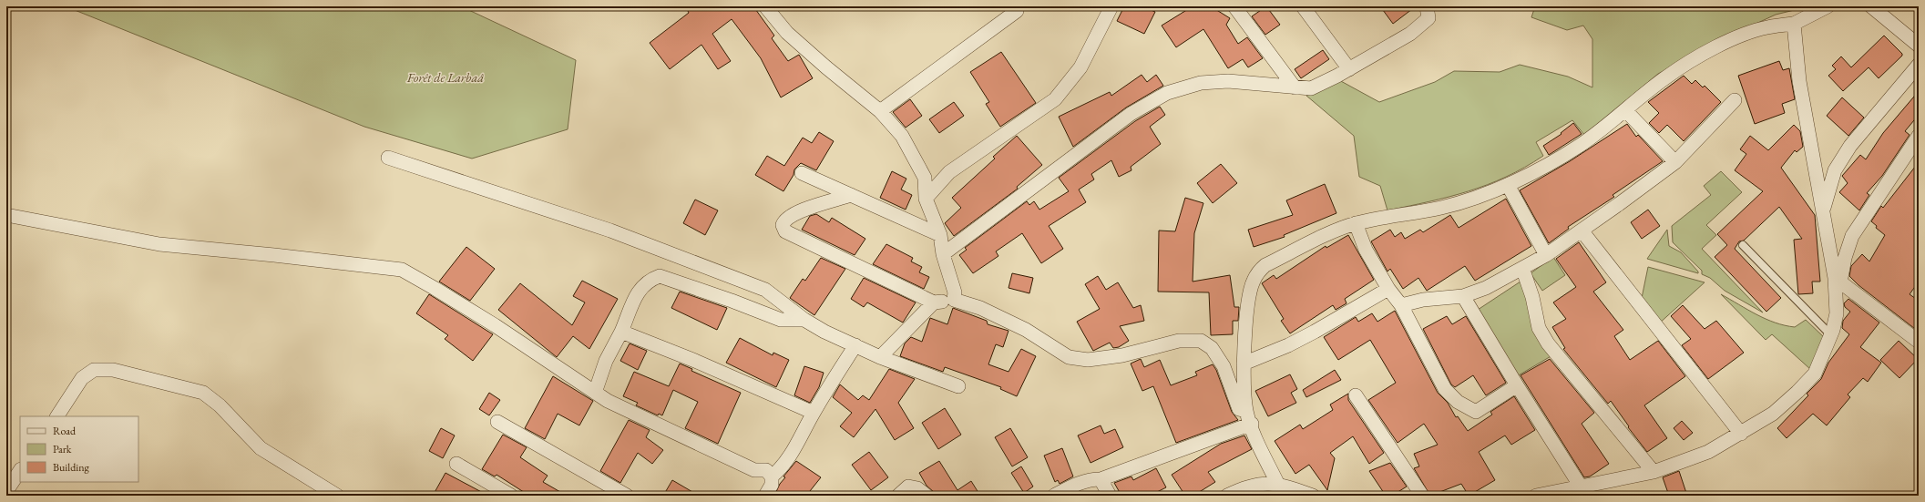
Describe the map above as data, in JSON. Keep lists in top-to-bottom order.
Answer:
{
  "parks": ["Forêt de Larbaâ"],
  "legend": ["Road", "Park", "Building"]
}
